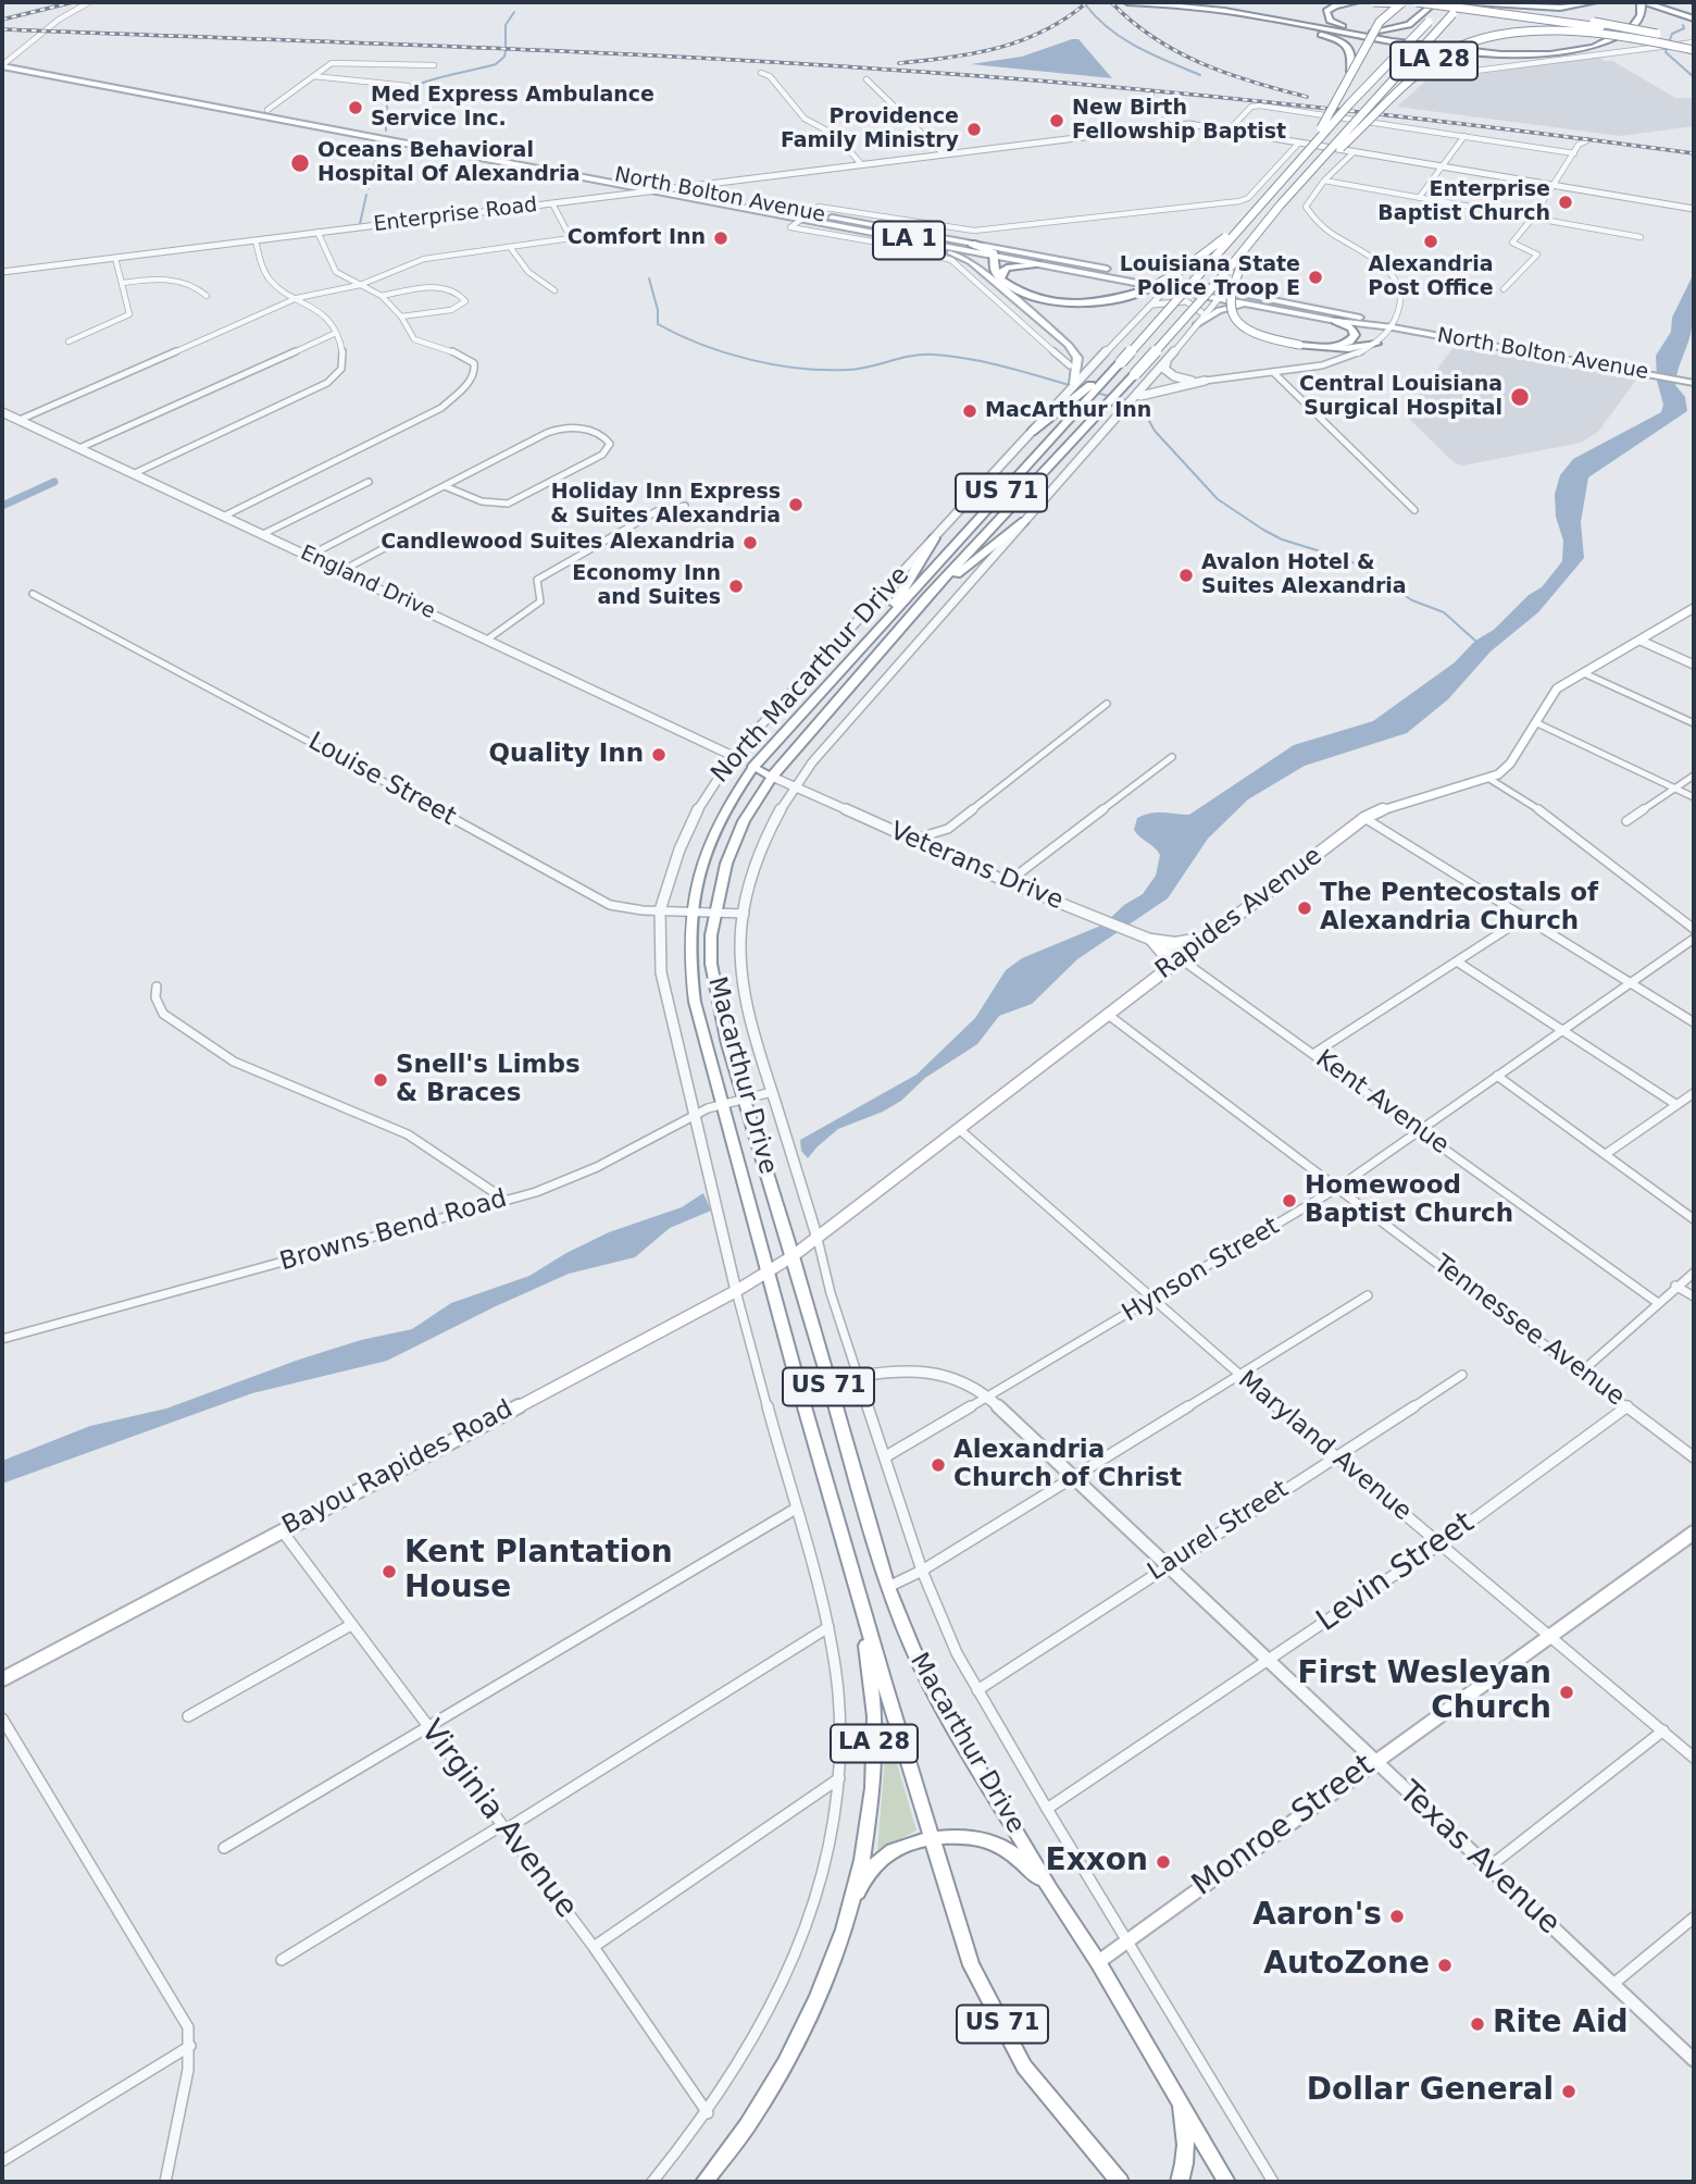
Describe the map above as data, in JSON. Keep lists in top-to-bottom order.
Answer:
{
  "streets": {
    "highway": ["LA 28", "US 71", "Macarthur Drive"],
    "main road": [
      "North Bolton Avenue",
      "LA 1",
      "Rapides Avenue",
      "Bayou Rapides Road",
      "Monroe Street"
    ],
    "street": [
      "Enterprise Road",
      "England Drive",
      "North Macarthur Drive",
      "Louise Street",
      "Veterans Drive",
      "Kent Avenue",
      "Browns Bend Road",
      "Hynson Street",
      "Tennessee Avenue",
      "Maryland Avenue",
      "Laurel Street",
      "Levin Street",
      "Virginia Avenue",
      "Texas Avenue"
    ]
  },
  "crossings": [
    ["LA 28", "Macarthur Drive"],
    ["North Bolton Avenue", "Enterprise Road"],
    ["North Bolton Avenue", "North Macarthur Drive"],
    ["England Drive", "North Macarthur Drive"],
    ["North Macarthur Drive", "Louise Street"],
    ["North Macarthur Drive", "Browns Bend Road"],
    ["North Macarthur Drive", "Bayou Rapides Road"],
    ["Louise Street", "Macarthur Drive"],
    ["Veterans Drive", "Rapides Avenue"],
    ["Veterans Drive", "Macarthur Drive"],
    ["Veterans Drive", "Kent Avenue"],
    ["Rapides Avenue", "Macarthur Drive"],
    ["Rapides Avenue", "Kent Avenue"],
    ["Rapides Avenue", "Tennessee Avenue"],
    ["Rapides Avenue", "Maryland Avenue"],
    ["Rapides Avenue", "Bayou Rapides Road"],
    ["Macarthur Drive", "Browns Bend Road"],
    ["Macarthur Drive", "Hynson Street"],
    ["Macarthur Drive", "Bayou Rapides Road"],
    ["Macarthur Drive", "Laurel Street"],
    ["Macarthur Drive", "Levin Street"],
    ["Macarthur Drive", "Monroe Street"],
    ["Macarthur Drive", "Texas Avenue"],
    ["Kent Avenue", "Hynson Street"],
    ["Hynson Street", "Tennessee Avenue"],
    ["Hynson Street", "Maryland Avenue"],
    ["Hynson Street", "Texas Avenue"],
    ["Tennessee Avenue", "Levin Street"],
    ["Maryland Avenue", "Laurel Street"],
    ["Maryland Avenue", "Levin Street"],
    ["Maryland Avenue", "Monroe Street"],
    ["Bayou Rapides Road", "Virginia Avenue"],
    ["Laurel Street", "Texas Avenue"],
    ["Levin Street", "Texas Avenue"],
    ["Monroe Street", "Texas Avenue"]
  ],
  "places": [
    "Med Express Ambulance Service Inc.",
    "New Birth Fellowship Baptist",
    "Providence Family Ministry",
    "Oceans Behavioral Hospital Of Alexandria",
    "Enterprise Baptist Church",
    "Comfort Inn",
    "Alexandria Post Office",
    "Louisiana State Police Troop E",
    "Central Louisiana Surgical Hospital",
    "MacArthur Inn",
    "Holiday Inn Express & Suites Alexandria",
    "Candlewood Suites Alexandria",
    "Avalon Hotel & Suites Alexandria",
    "Economy Inn and Suites",
    "Quality Inn",
    "The Pentecostals of Alexandria Church",
    "Snell's Limbs & Braces",
    "Homewood Baptist Church",
    "Alexandria Church of Christ",
    "Kent Plantation House",
    "First Wesleyan Church",
    "Exxon",
    "Aaron's",
    "AutoZone",
    "Rite Aid",
    "Dollar General"
  ]
}
